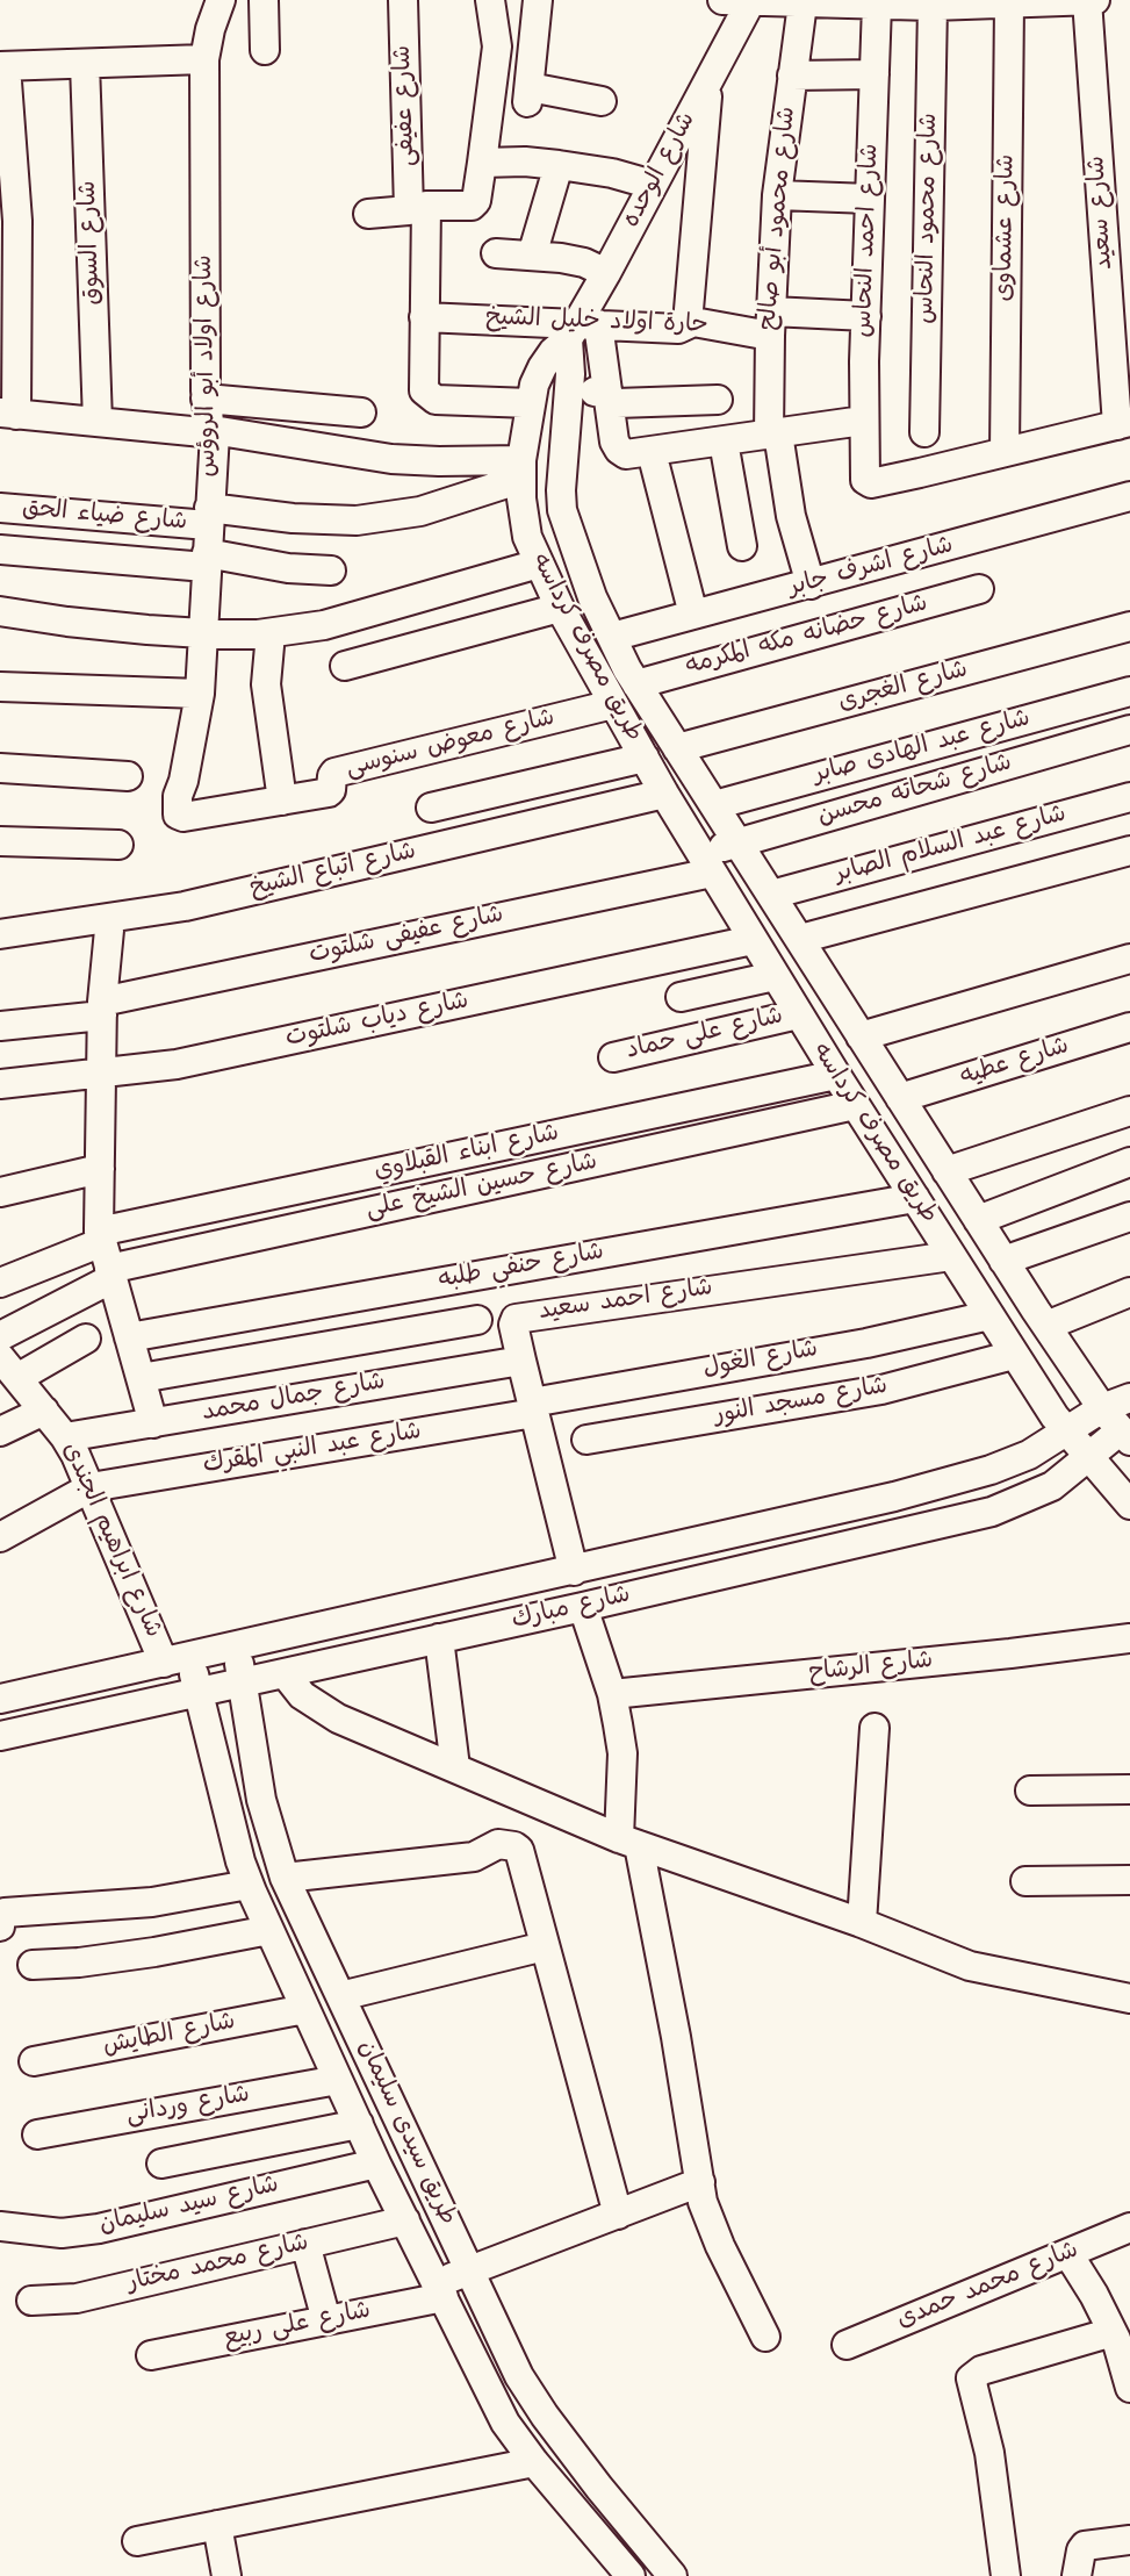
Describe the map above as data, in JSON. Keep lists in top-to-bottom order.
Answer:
{
  "streets": {
    "street": [
      "شارع عفيفى",
      "شارع الوحده",
      "شارع سعيد",
      "شارع محمود أبو صالح",
      "شارع محمود النحاس",
      "شارع عشماوى",
      "شارع احمد النحاس",
      "شارع السوق",
      "حارة اولاد خليل الشيخ",
      "شارع اولاد أبو الروؤس",
      "شارع ضياء الحق",
      "شارع اشرف جابر",
      "شارع حضانه مكه المكرمه",
      "طريق مصرف كرداسه",
      "شارع الغجرى",
      "شارع معوض سنوسى",
      "شارع عبد الهادى صابر",
      "شارع شحاته محسن",
      "شارع عبد السلام الصابر",
      "شارع اتباع الشيخ",
      "شارع عفيفى شلتوت",
      "شارع دياب شلتوت",
      "شارع على حماد",
      "شارع عطيه",
      "شارع ابناء القبلاوي",
      "شارع حسين الشيخ على",
      "شارع حنفي طلبه",
      "شارع احمد سعيد",
      "شارع الغول",
      "شارع جمال محمد",
      "شارع مسجد النور",
      "شارع عبد النبي المقرك",
      "شارع ابراهيم الجندى",
      "شارع مبارك",
      "شارع الرشاح",
      "شارع الطايش",
      "شارع وردانى",
      "طريق سيدى سليمان",
      "شارع سيد سليمان",
      "شارع محمد مختار",
      "شارع محمد حمدى",
      "شارع على ربيع"
    ]
  },
  "crossings": [
    ["شارع عفيفى", "حارة اولاد خليل الشيخ"],
    ["شارع عفيفى", "طريق مصرف كرداسه"],
    ["شارع الوحده", "حارة اولاد خليل الشيخ"],
    ["شارع الوحده", "طريق مصرف كرداسه"],
    ["شارع محمود أبو صالح", "حارة اولاد خليل الشيخ"],
    ["شارع محمود أبو صالح", "شارع اشرف جابر"],
    ["شارع عشماوى", "شارع احمد النحاس"],
    ["شارع احمد النحاس", "حارة اولاد خليل الشيخ"],
    ["حارة اولاد خليل الشيخ", "طريق مصرف كرداسه"],
    ["شارع اولاد أبو الروؤس", "شارع ضياء الحق"],
    ["شارع اولاد أبو الروؤس", "شارع معوض سنوسى"],
    ["شارع ضياء الحق", "طريق مصرف كرداسه"],
    ["شارع اشرف جابر", "طريق مصرف كرداسه"],
    ["شارع حضانه مكه المكرمه", "طريق مصرف كرداسه"],
    ["طريق مصرف كرداسه", "شارع الغجرى"],
    ["طريق مصرف كرداسه", "شارع معوض سنوسى"],
    ["طريق مصرف كرداسه", "شارع عبد الهادى صابر"],
    ["طريق مصرف كرداسه", "شارع شحاته محسن"],
    ["طريق مصرف كرداسه", "شارع عبد السلام الصابر"],
    ["طريق مصرف كرداسه", "شارع اتباع الشيخ"],
    ["طريق مصرف كرداسه", "شارع عفيفى شلتوت"],
    ["طريق مصرف كرداسه", "شارع دياب شلتوت"],
    ["طريق مصرف كرداسه", "شارع على حماد"],
    ["طريق مصرف كرداسه", "شارع عطيه"],
    ["طريق مصرف كرداسه", "شارع ابناء القبلاوي"],
    ["طريق مصرف كرداسه", "شارع حسين الشيخ على"],
    ["طريق مصرف كرداسه", "شارع حنفي طلبه"],
    ["طريق مصرف كرداسه", "شارع احمد سعيد"],
    ["طريق مصرف كرداسه", "شارع الغول"],
    ["طريق مصرف كرداسه", "شارع مسجد النور"],
    ["طريق مصرف كرداسه", "شارع مبارك"],
    ["شارع شحاته محسن", "شارع عفيفى شلتوت"],
    ["شارع احمد سعيد", "شارع الغول"],
    ["شارع احمد سعيد", "شارع جمال محمد"],
    ["شارع احمد سعيد", "شارع عبد النبي المقرك"],
    ["شارع احمد سعيد", "شارع مبارك"],
    ["شارع الغول", "شارع عبد النبي المقرك"],
    ["شارع جمال محمد", "شارع ابراهيم الجندى"],
    ["شارع عبد النبي المقرك", "شارع ابراهيم الجندى"],
    ["شارع ابراهيم الجندى", "شارع مبارك"],
    ["شارع ابراهيم الجندى", "طريق سيدى سليمان"],
    ["شارع مبارك", "طريق سيدى سليمان"],
    ["شارع الطايش", "طريق سيدى سليمان"],
    ["شارع وردانى", "طريق سيدى سليمان"],
    ["طريق سيدى سليمان", "شارع سيد سليمان"],
    ["طريق سيدى سليمان", "شارع محمد مختار"],
    ["طريق سيدى سليمان", "شارع على ربيع"]
  ]
}
